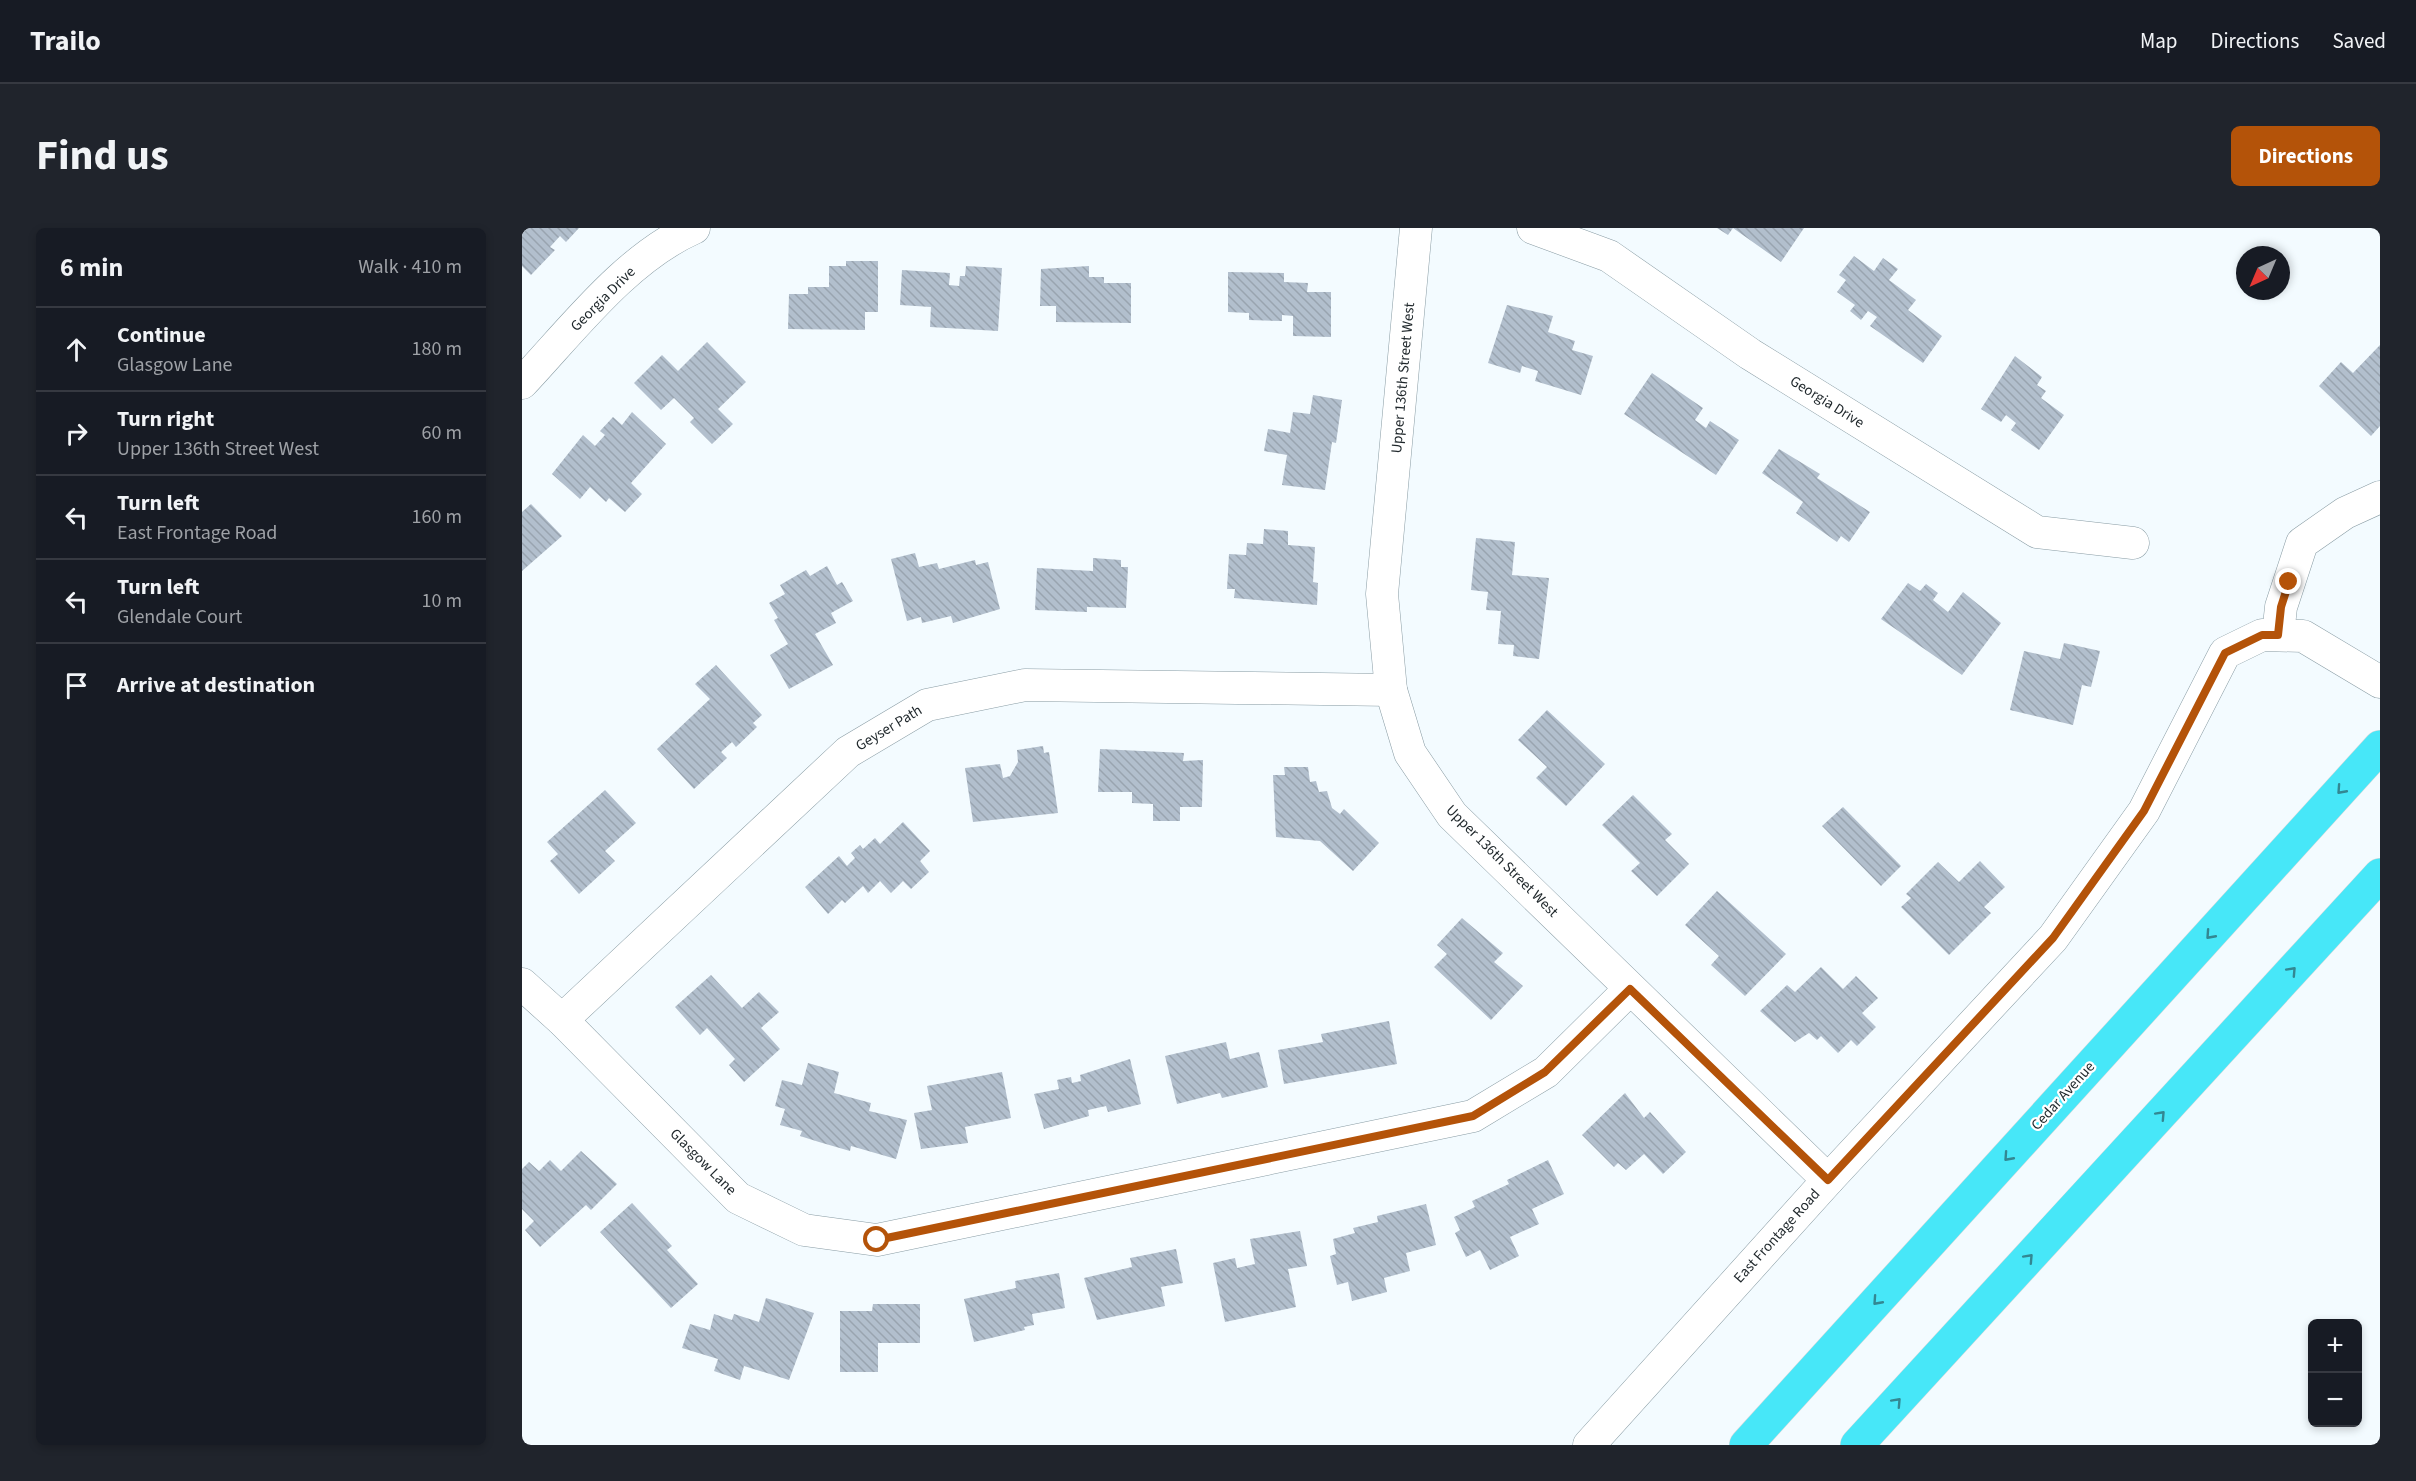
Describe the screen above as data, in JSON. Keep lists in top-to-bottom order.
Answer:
{
  "streets": {
    "highway": ["Cedar Avenue"],
    "street": [
      "Georgia Drive",
      "Upper 136th Street West",
      "Geyser Path",
      "Glasgow Lane",
      "East Frontage Road"
    ]
  },
  "crossings": [
    ["Upper 136th Street West", "Geyser Path"],
    ["Upper 136th Street West", "Glasgow Lane"],
    ["Upper 136th Street West", "East Frontage Road"],
    ["Geyser Path", "Glasgow Lane"]
  ],
  "north": "bottom left",
  "page": {
    "header": "Trailo",
    "nav": ["Map", "Directions", "Saved"],
    "title": "Find us",
    "buttons": "Directions",
    "heading": ["6 min", "Walk · 410 m"],
    "list": [
      ["Continue", "Glasgow Lane", "180 m"],
      ["Turn right", "Upper 136th Street West", "60 m"],
      ["Turn left", "East Frontage Road", "160 m"],
      ["Turn left", "Glendale Court", "10 m"],
      "Arrive at destination"
    ],
    "map_buttons": ["+", "−"]
  }
}
